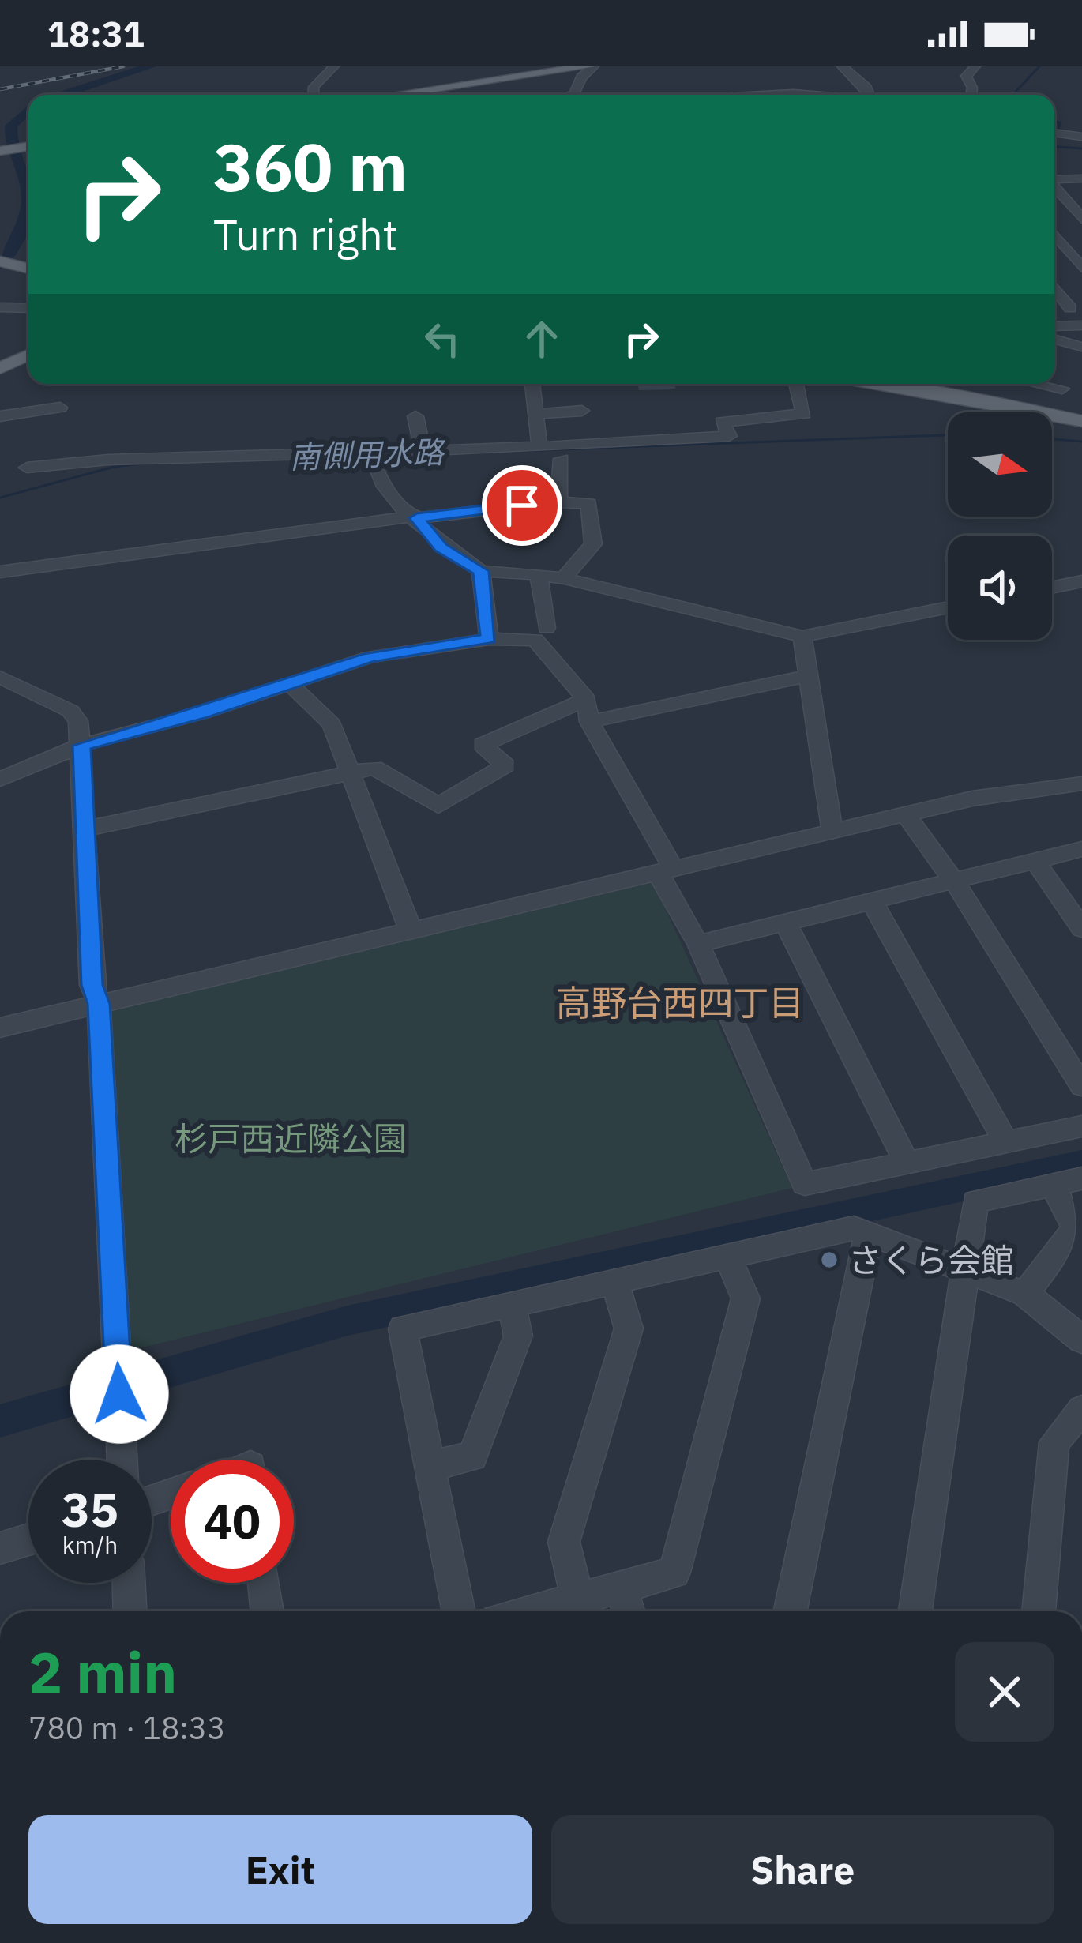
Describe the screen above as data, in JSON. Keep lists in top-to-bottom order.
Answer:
{
  "districts": ["高野台西四丁目"],
  "water": ["南側用水路"],
  "parks": ["杉戸西近隣公園"],
  "places": ["さくら会館"],
  "north": "right",
  "page": {
    "status": "18:31",
    "turn": ["360 m", "Turn right"],
    "speed": "35 km/h",
    "limit": "40",
    "heading": ["2 min", "780 m · 18:33"],
    "buttons": ["Exit", "Share"]
  }
}
